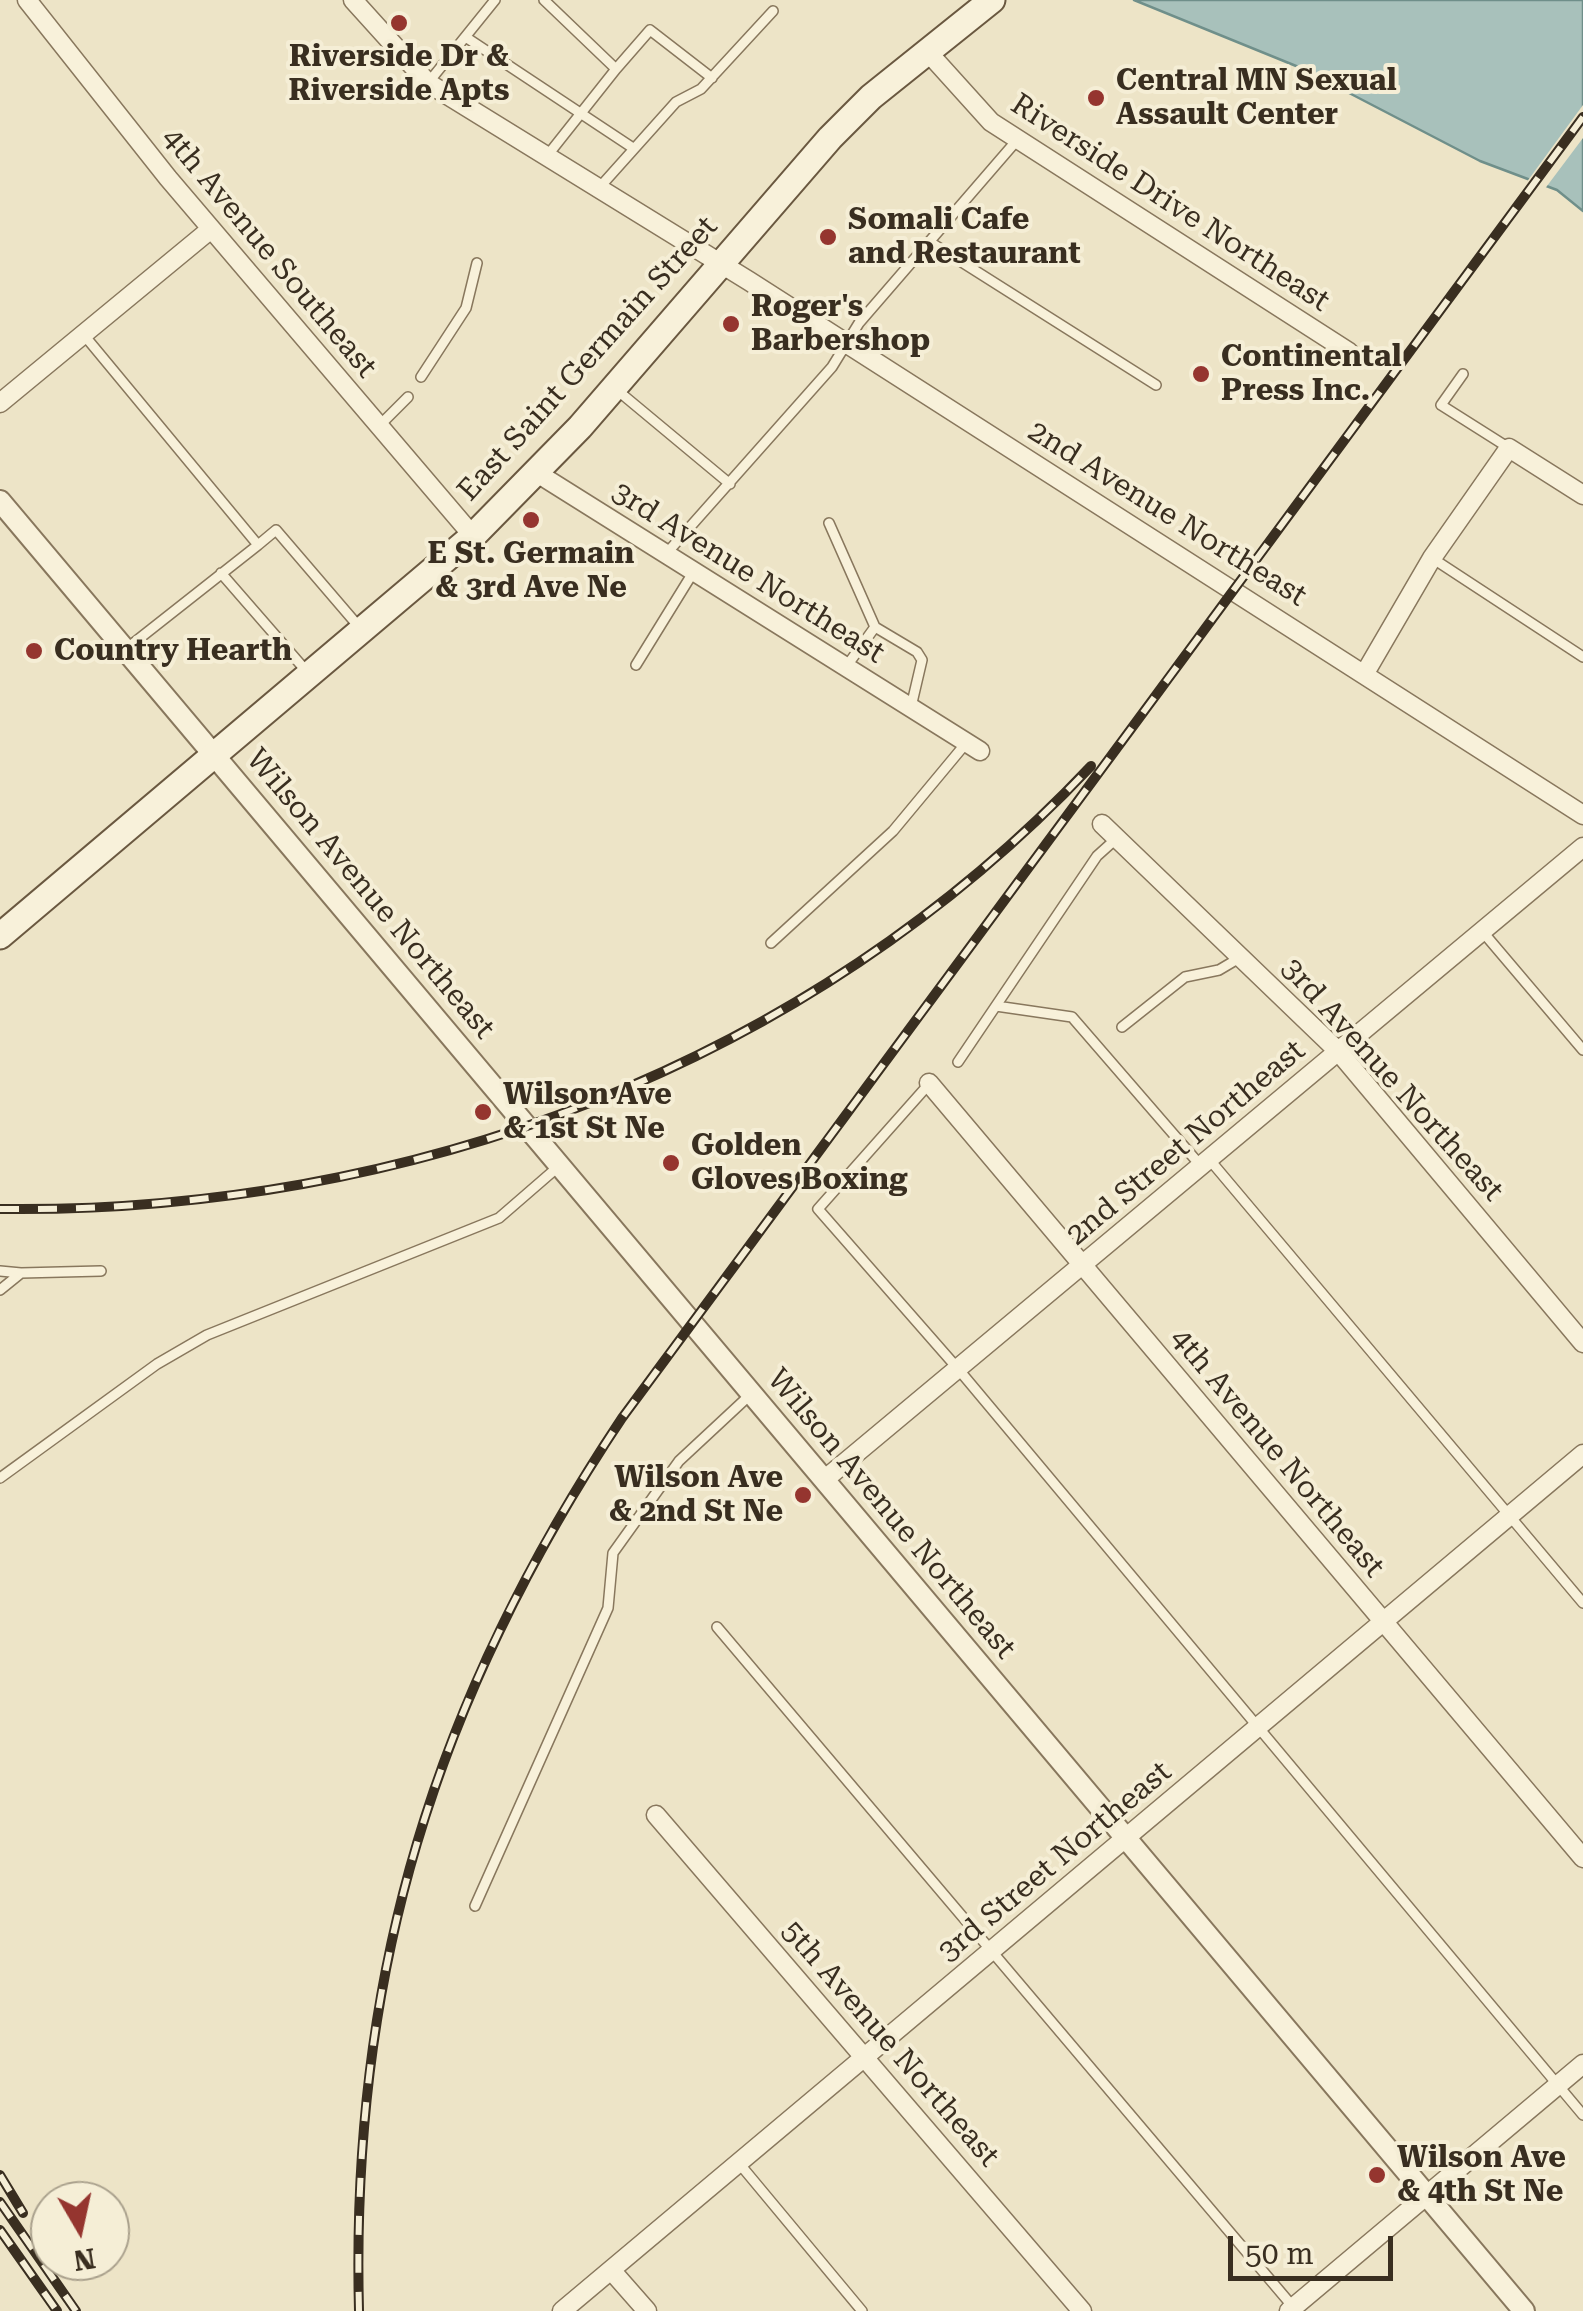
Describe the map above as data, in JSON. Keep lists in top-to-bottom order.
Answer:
{
  "streets": {
    "main road": ["East Saint Germain Street"],
    "street": [
      "Riverside Drive Northeast",
      "4th Avenue Southeast",
      "2nd Avenue Northeast",
      "3rd Avenue Northeast",
      "Wilson Avenue Northeast",
      "2nd Street Northeast",
      "4th Avenue Northeast",
      "3rd Street Northeast",
      "5th Avenue Northeast"
    ]
  },
  "crossings": [
    ["Riverside Drive Northeast", "East Saint Germain Street"],
    ["4th Avenue Southeast", "East Saint Germain Street"],
    ["East Saint Germain Street", "2nd Avenue Northeast"],
    ["East Saint Germain Street", "3rd Avenue Northeast"],
    ["East Saint Germain Street", "Wilson Avenue Northeast"],
    ["3rd Avenue Northeast", "2nd Street Northeast"],
    ["Wilson Avenue Northeast", "2nd Street Northeast"],
    ["Wilson Avenue Northeast", "3rd Street Northeast"],
    ["2nd Street Northeast", "4th Avenue Northeast"],
    ["4th Avenue Northeast", "3rd Street Northeast"],
    ["3rd Street Northeast", "5th Avenue Northeast"]
  ],
  "places": [
    "Riverside Dr & Riverside Apts",
    "Central MN Sexual Assault Center",
    "Somali Cafe and Restaurant",
    "Roger's Barbershop",
    "Continental Press Inc.",
    "E St. Germain & 3rd Ave Ne",
    "Country Hearth",
    "Wilson Ave & 1st St Ne",
    "Golden Gloves Boxing",
    "Wilson Ave & 2nd St Ne",
    "Wilson Ave & 4th St Ne"
  ],
  "scale_bar": "50 m",
  "north": "bottom"
}
